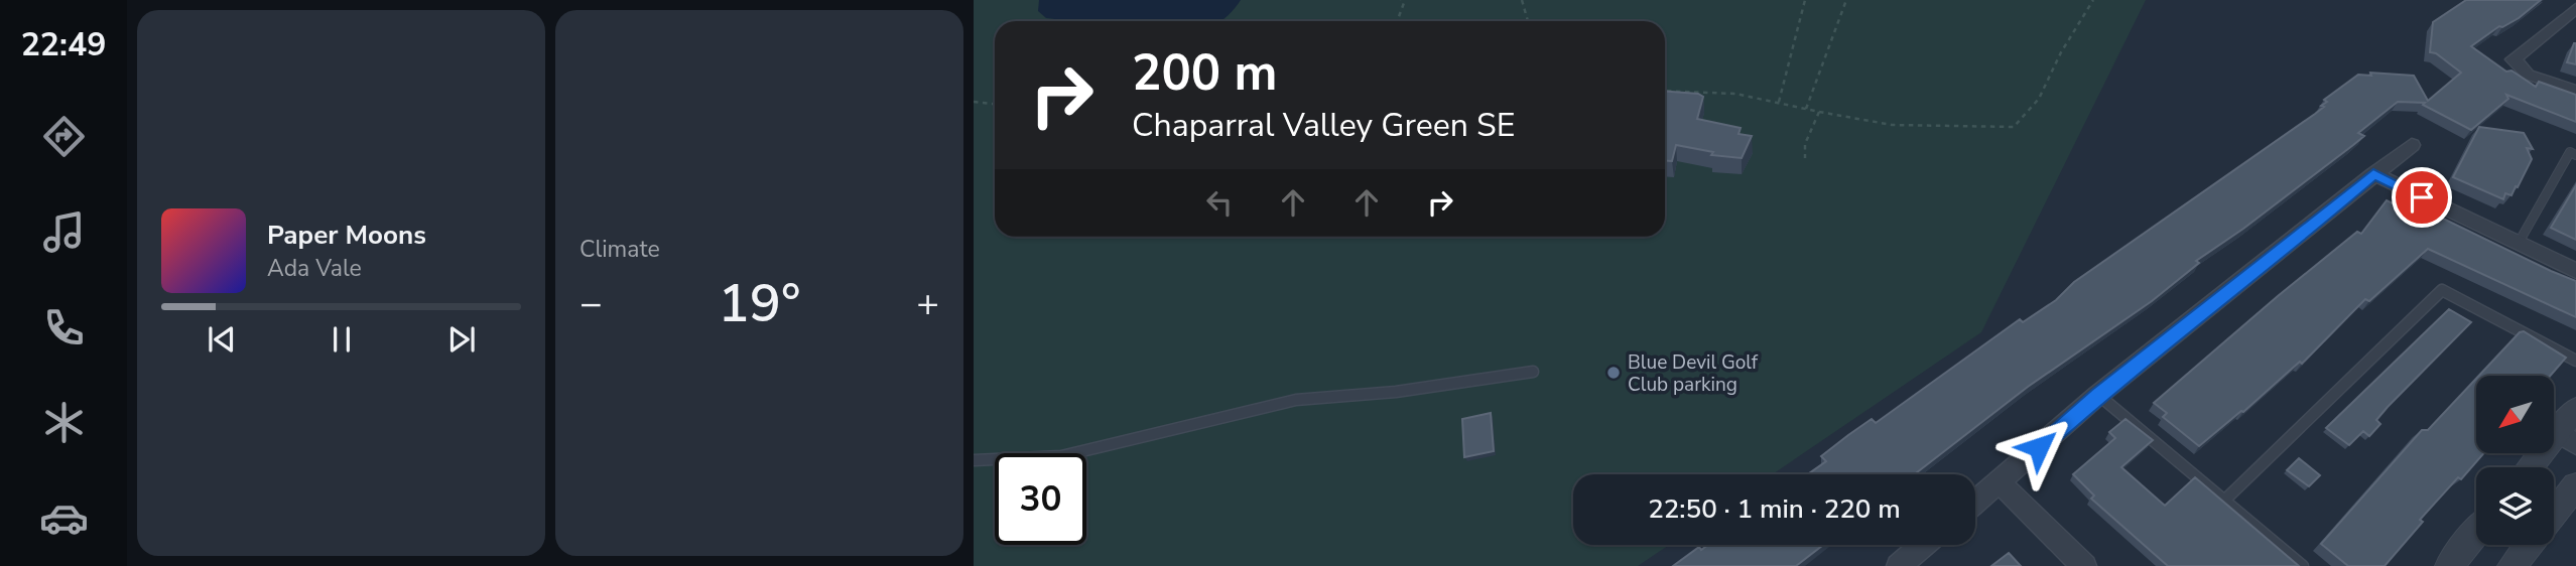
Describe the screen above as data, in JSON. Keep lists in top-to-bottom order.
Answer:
{
  "places": ["Blue Devil Golf Club parking"],
  "north": "bottom left",
  "page": {
    "tabs": "22:49",
    "tile": "Climate",
    "turn": ["200 m", "Chaparral Valley Green SE"],
    "song": ["Paper Moons", "Ada Vale"],
    "heat": ["−", "19°", "+"],
    "limit": "30",
    "trip": "22:50 · 1 min · 220 m"
  }
}
